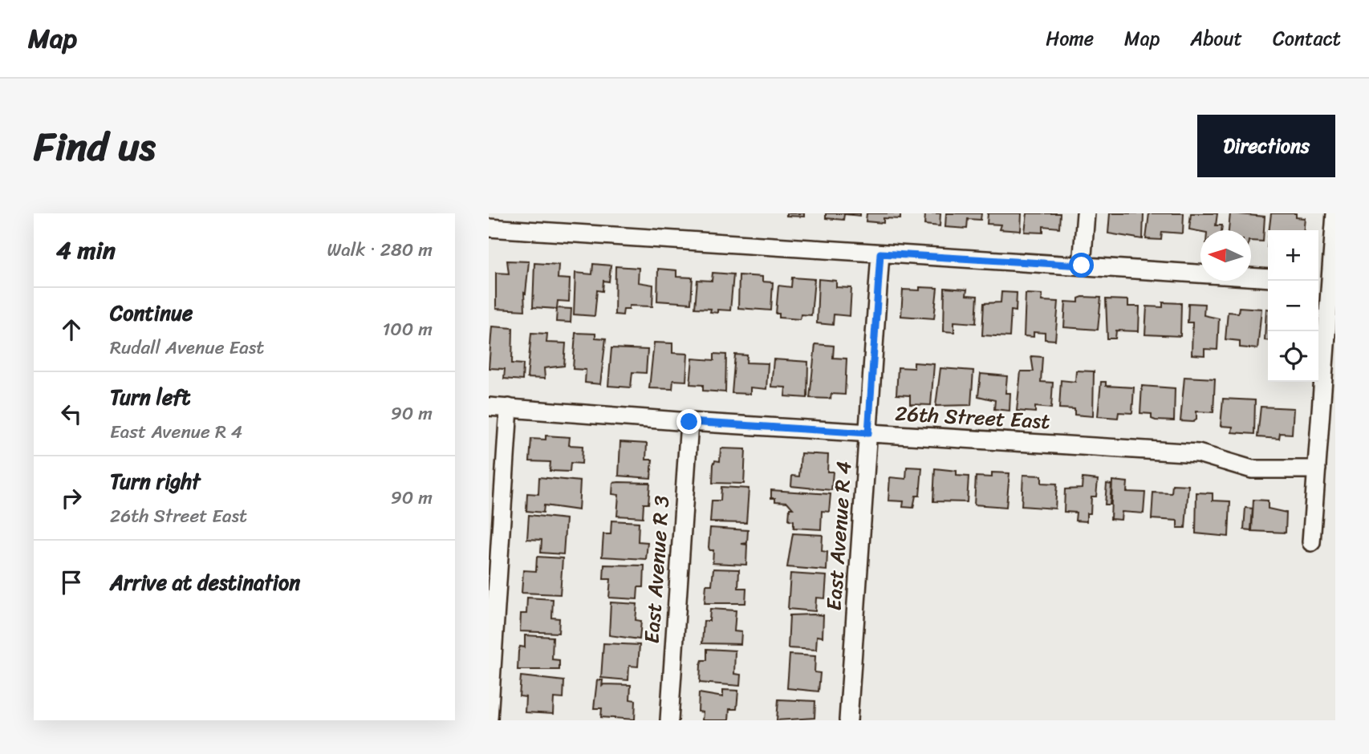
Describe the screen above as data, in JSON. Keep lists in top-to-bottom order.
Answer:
{
  "streets": {
    "street": ["26th Street East", "East Avenue R 4", "East Avenue R 3"]
  },
  "crossings": [
    ["26th Street East", "East Avenue R 4"],
    ["26th Street East", "East Avenue R 3"]
  ],
  "north": "left",
  "page": {
    "header": "Map",
    "nav": [
      "Home",
      "Map",
      "About",
      "Contact"
    ],
    "title": "Find us",
    "buttons": "Directions",
    "heading": ["4 min", "Walk · 280 m"],
    "map_buttons": ["+", "−"],
    "list": [
      ["Continue", "Rudall Avenue East", "100 m"],
      ["Turn left", "East Avenue R 4", "90 m"],
      ["Turn right", "26th Street East", "90 m"],
      "Arrive at destination"
    ]
  }
}
